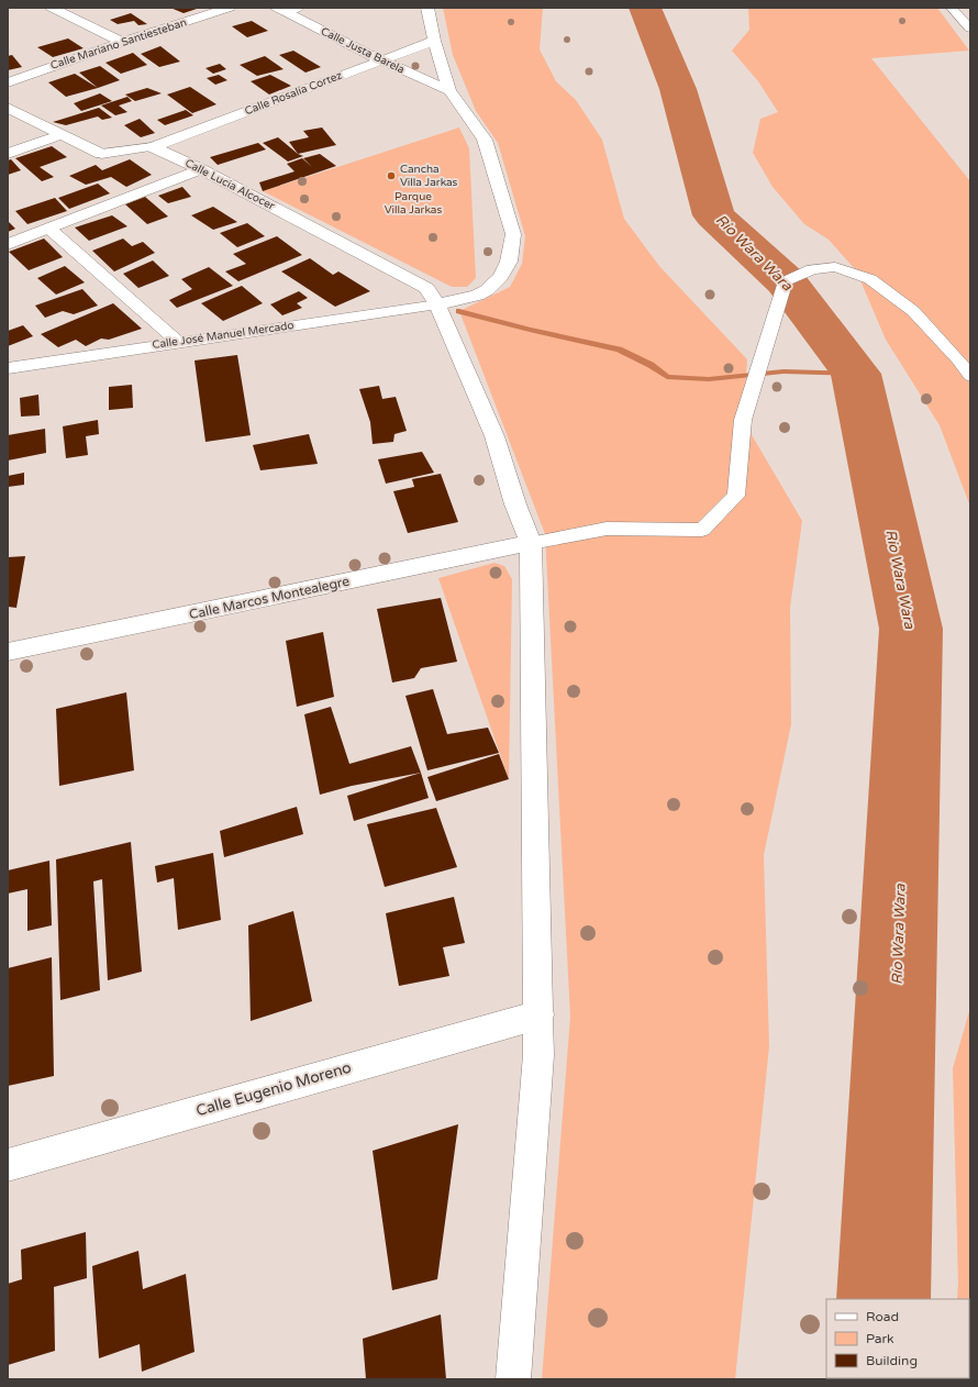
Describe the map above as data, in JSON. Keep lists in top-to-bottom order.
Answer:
{
  "streets": {
    "street": [
      "Calle Mariano Santiesteban",
      "Calle Justa Barela",
      "Calle Rosalía Cortez",
      "Calle Lucia Alcocer",
      "Calle Marcos Montealegre",
      "Calle Eugenio Moreno"
    ],
    "lane": ["Calle José Manuel Mercado"]
  },
  "crossings": [
    ["Calle Justa Barela", "Calle Rosalía Cortez"],
    ["Calle Rosalía Cortez", "Calle Lucia Alcocer"],
    ["Calle Lucia Alcocer", "Calle José Manuel Mercado"],
    ["Calle Lucia Alcocer", "Calle Marcos Montealegre"]
  ],
  "water": ["Río Wara Wara"],
  "parks": ["Parque Villa Jarkas"],
  "places": ["Cancha Villa Jarkas"],
  "legend": ["Road", "Park", "Building"]
}
